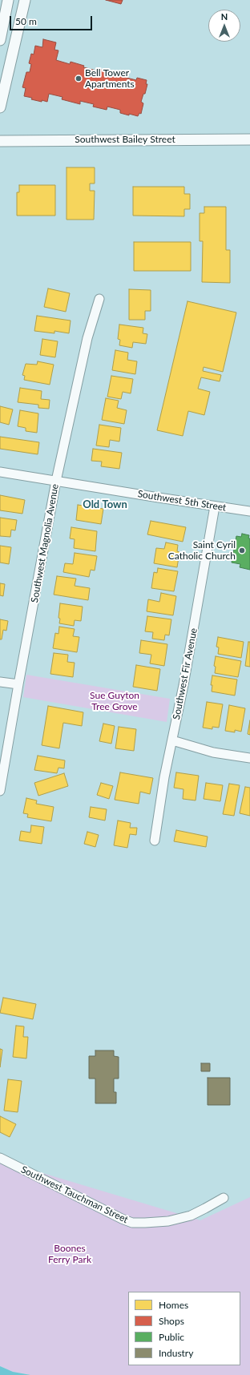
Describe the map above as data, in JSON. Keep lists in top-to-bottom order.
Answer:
{
  "streets": {
    "street": [
      "Southwest Bailey Street",
      "Southwest 5th Street",
      "Southwest Magnolia Avenue",
      "Southwest Fir Avenue",
      "Southwest Tauchman Street"
    ]
  },
  "crossings": [
    ["Southwest 5th Street", "Southwest Magnolia Avenue"],
    ["Southwest 5th Street", "Southwest Fir Avenue"]
  ],
  "districts": ["Old Town"],
  "parks": ["Sue Guyton Tree Grove", "Boones Ferry Park"],
  "places": ["Bell Tower Apartments", "Saint Cyril Catholic Church"],
  "legend": [
    "Homes",
    "Shops",
    "Public",
    "Industry"
  ],
  "scale_bar": "50 m",
  "north": "top"
}
